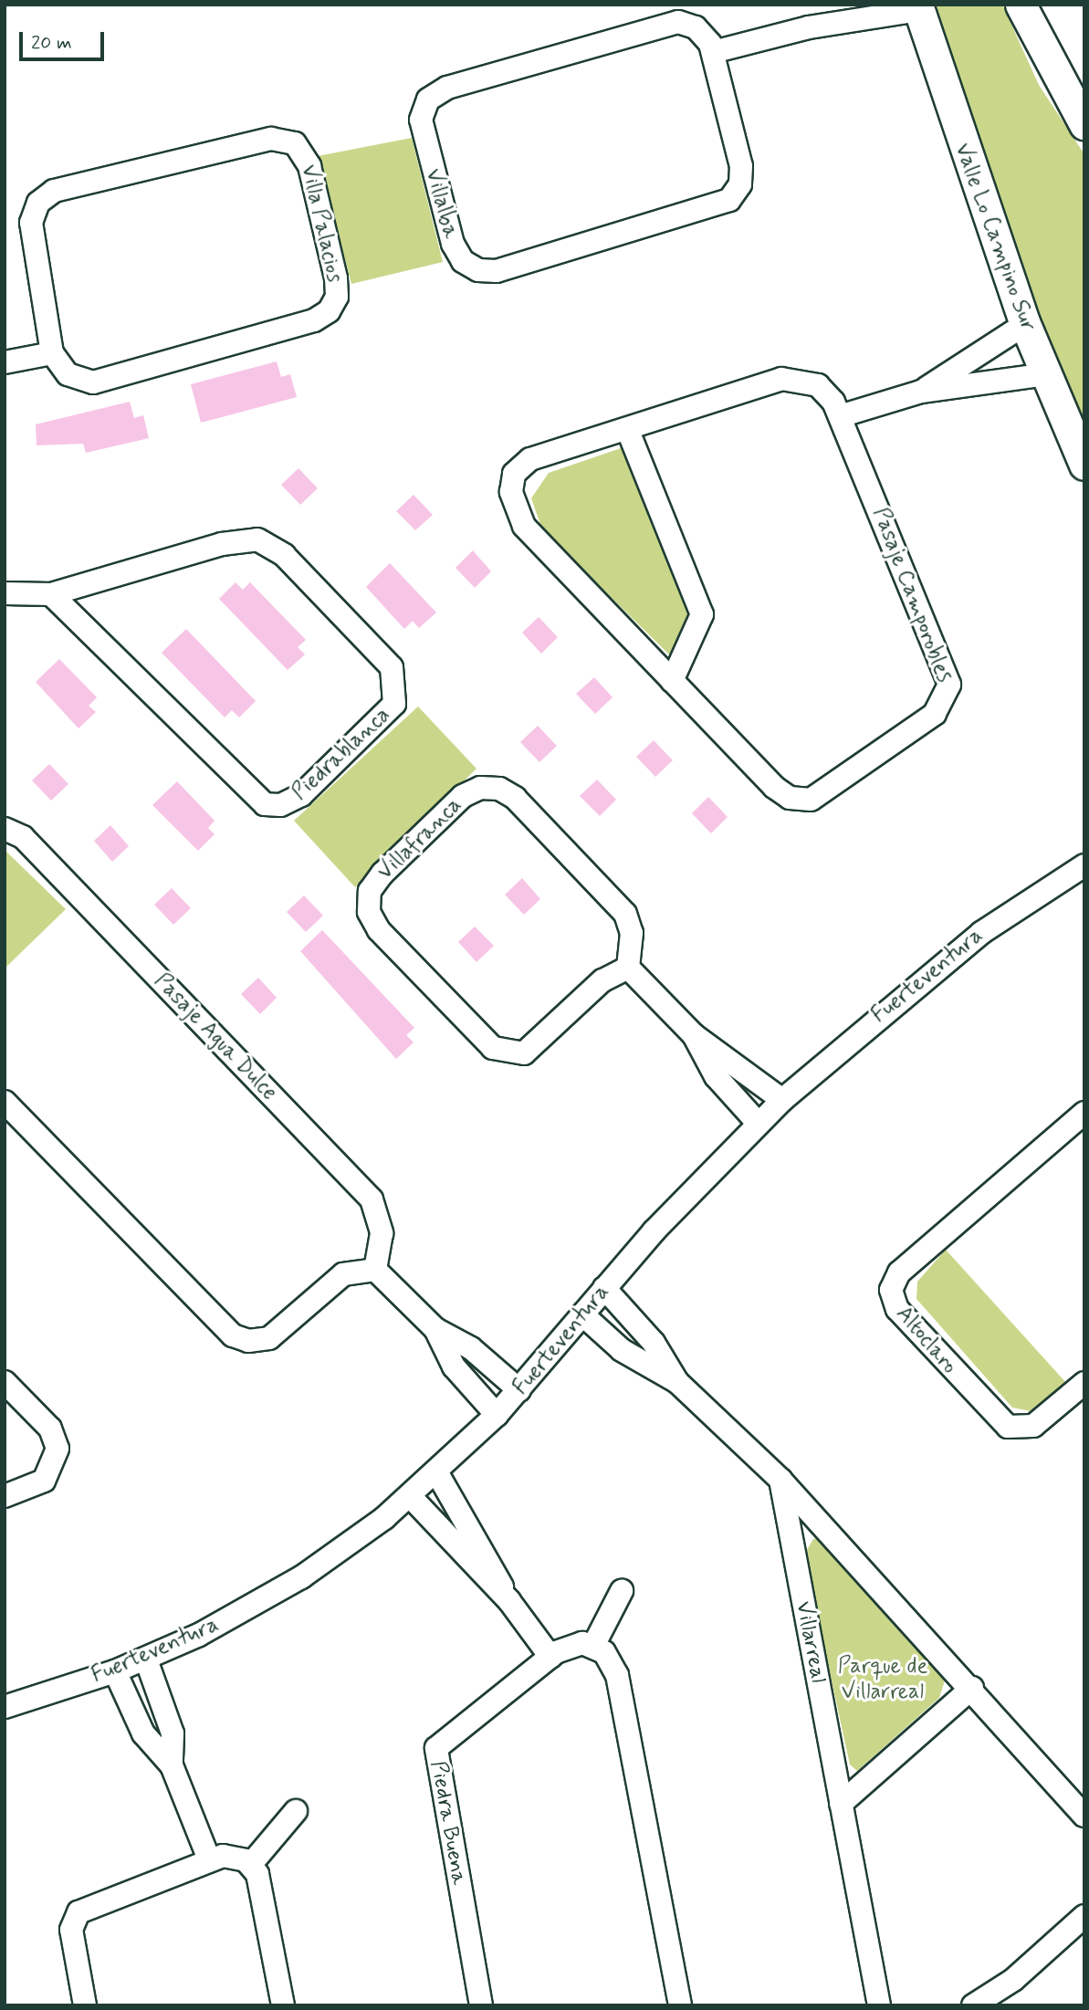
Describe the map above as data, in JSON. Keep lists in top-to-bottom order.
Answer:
{
  "streets": {
    "street": [
      "Villalba",
      "Villa Palacios",
      "Valle Lo Campino Sur",
      "Pasaje Camporobles",
      "Piedrablanca",
      "Villafranca",
      "Fuerteventura",
      "Pasaje Agua Dulce",
      "Altoclaro",
      "Villarreal",
      "Piedra Buena"
    ]
  },
  "parks": ["Parque de Villarreal"],
  "scale_bar": "20 m"
}
